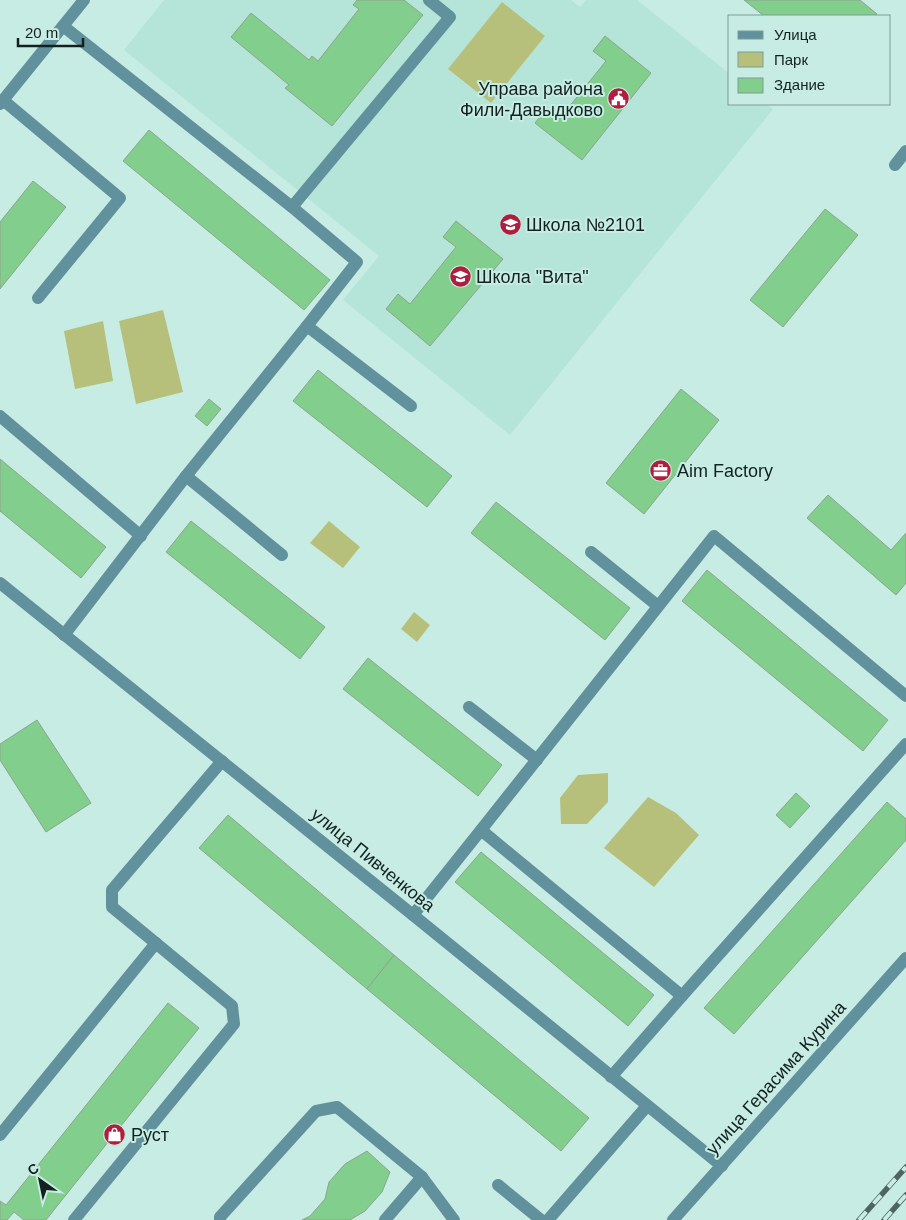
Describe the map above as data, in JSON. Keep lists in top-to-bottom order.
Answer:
{
  "streets": {
    "street": ["улица Пивченкова", "улица Герасима Курина"]
  },
  "crossings": [
    ["улица Пивченкова", "улица Герасима Курина"]
  ],
  "places": {
    "public building": ["Управа района Фили-Давыдково"],
    "school or university": ["Школа №2101", "Школа \"Вита\""],
    "office": ["Aim Factory"],
    "shop": ["Руст"]
  },
  "legend": ["Улица", "Парк", "Здание"],
  "scale_bar": "20 m",
  "north": "top left"
}
